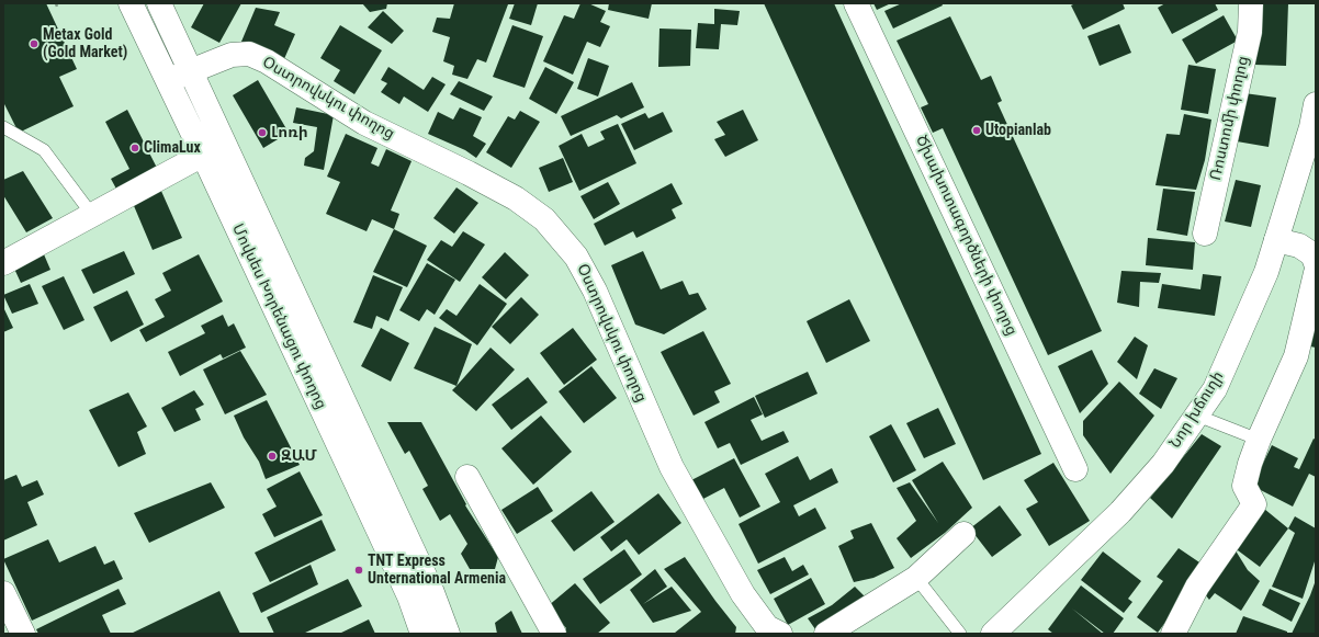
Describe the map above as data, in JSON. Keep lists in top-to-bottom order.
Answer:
{
  "streets": {
    "street": [
      "Օստրովսկու փողոց",
      "Ռոստոմի փողոց",
      "Ծխախոտագործների փողոց",
      "Մովսես Խորենացու փողոց",
      "Նոր խճուղի"
    ]
  },
  "crossings": [
    ["Օստրովսկու փողոց", "Մովսես Խորենացու փողոց"]
  ],
  "places": [
    "Metax Gold (Gold Market)",
    "Utopianlab",
    "Լոռի",
    "ClimaLux",
    "ԶԱՄ",
    "TNT Express Unternational Armenia"
  ]
}
